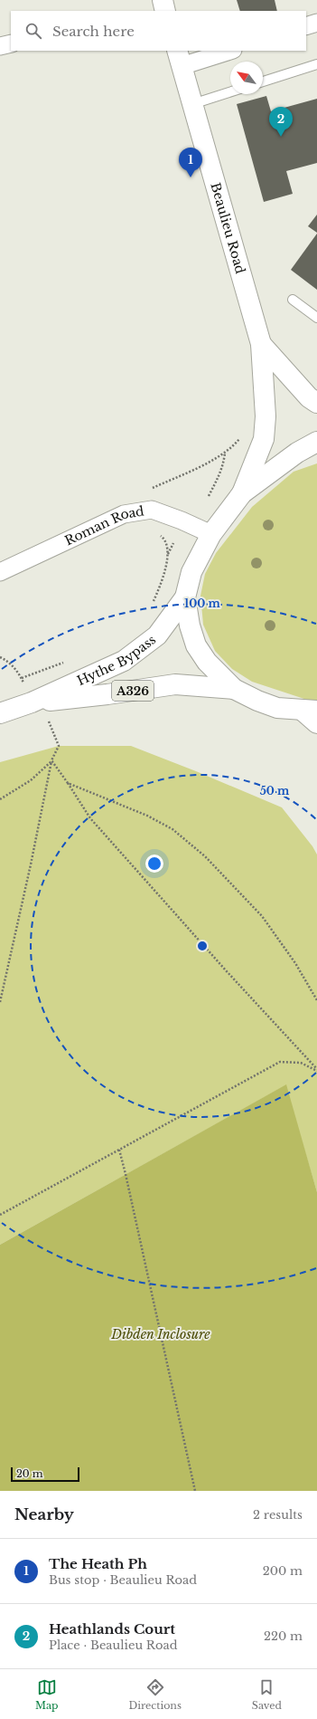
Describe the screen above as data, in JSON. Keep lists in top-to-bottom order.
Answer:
{
  "streets": {
    "main road": ["Beaulieu Road", "Hythe Bypass", "A326"],
    "street": ["Roman Road"]
  },
  "parks": ["Dibden Inclosure"],
  "scale_bar": "20 m",
  "north": "top left",
  "page": {
    "search": "Search here",
    "pins": ["2", "1"],
    "scale": "20 m",
    "heading": ["Nearby", "2 results"],
    "list": [
      {
        "mark": "1",
        "name": "The Heath Ph",
        "note": "Bus stop · Beaulieu Road",
        "value": "200 m"
      },
      {
        "mark": "2",
        "name": "Heathlands Court",
        "note": "Place · Beaulieu Road",
        "value": "220 m"
      }
    ],
    "nav": ["Map", "Directions", "Saved"]
  },
  "rings": ["100 m", "50 m"]
}
